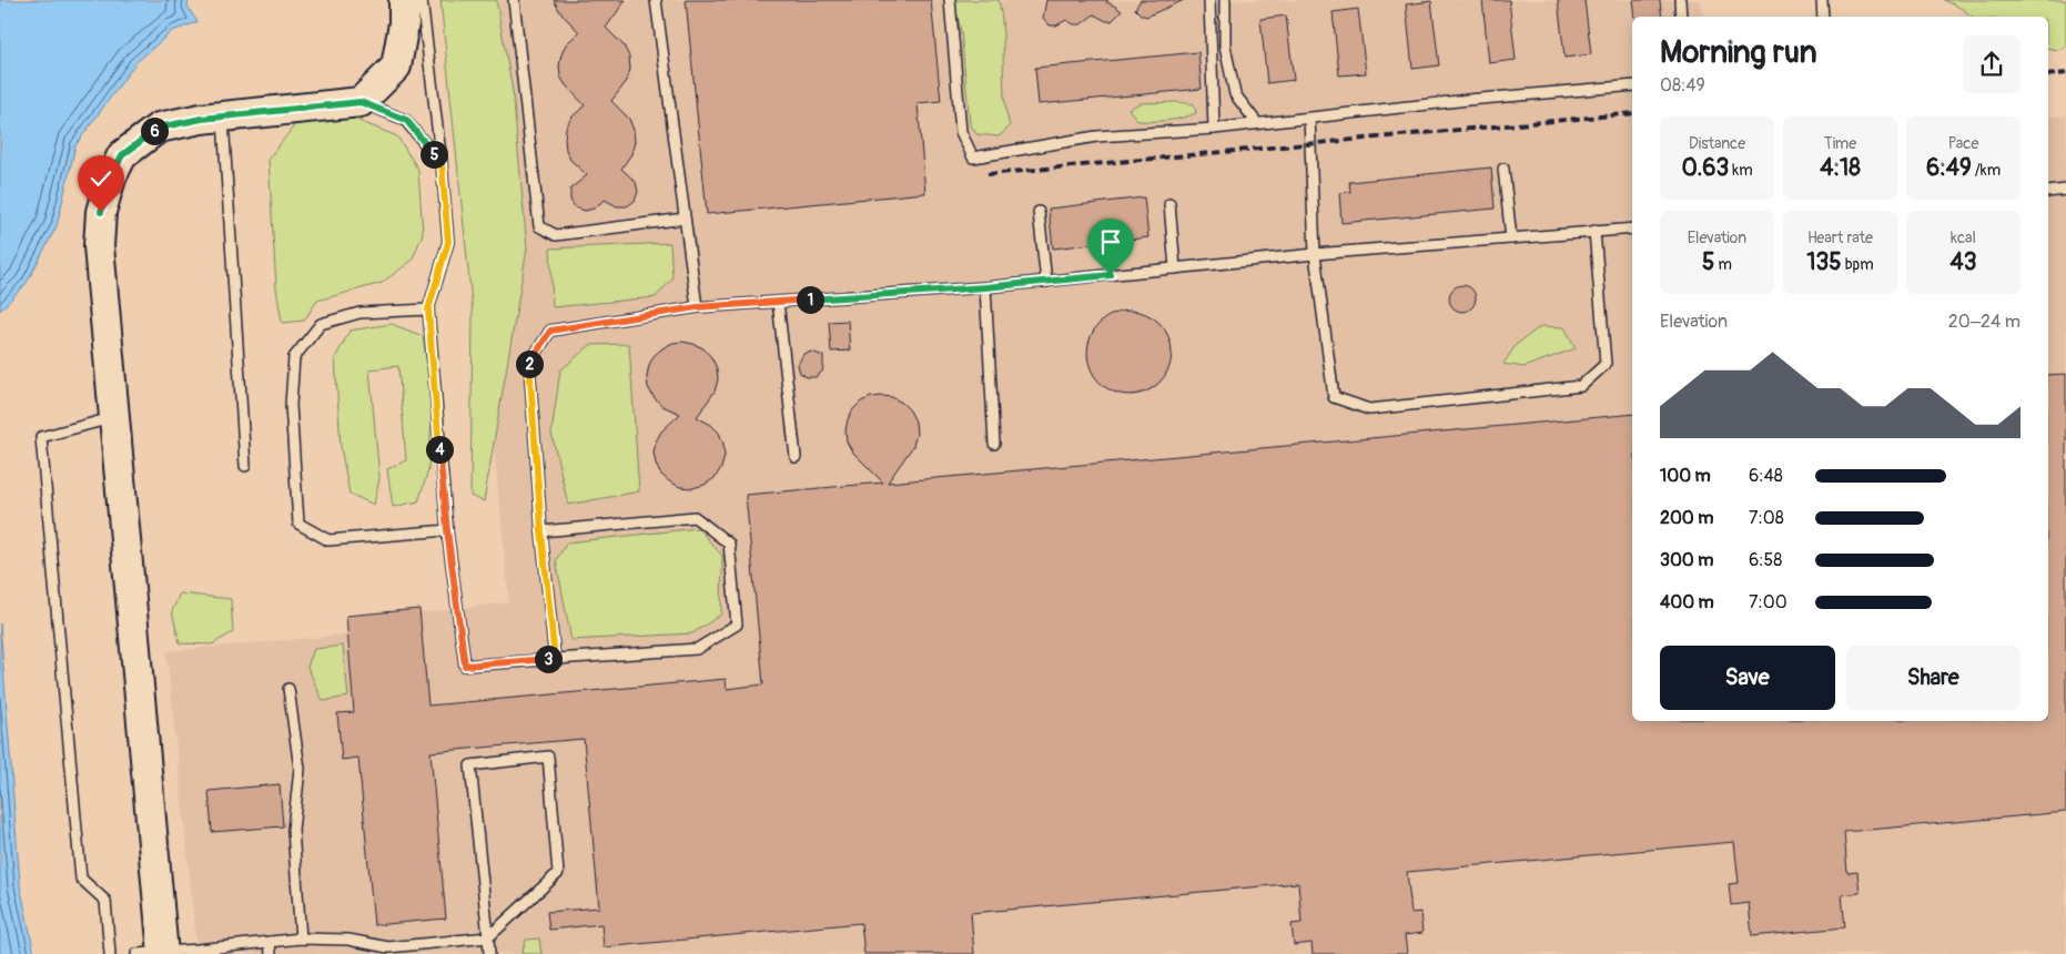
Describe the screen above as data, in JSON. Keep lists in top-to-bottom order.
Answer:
{
  "page": {
    "heading": ["Morning run", "08:49"],
    "stats": [
      ["Distance", "0.63 km"],
      ["Time", "4:18"],
      ["Pace", "6:49 /km"],
      ["Elevation", "5 m"],
      ["Heart rate", "135 bpm"],
      ["kcal", "43"]
    ],
    "pins": [
      "6",
      "5",
      "1",
      "2",
      "4",
      "3"
    ],
    "chart": ["Elevation", "20–24 m"],
    "list": [
      {
        "name": "100 m",
        "note": "6:48"
      },
      {
        "name": "200 m",
        "note": "7:08"
      },
      {
        "name": "300 m",
        "note": "6:58"
      },
      {
        "name": "400 m",
        "note": "7:00"
      }
    ],
    "buttons": ["Save", "Share"]
  }
}
